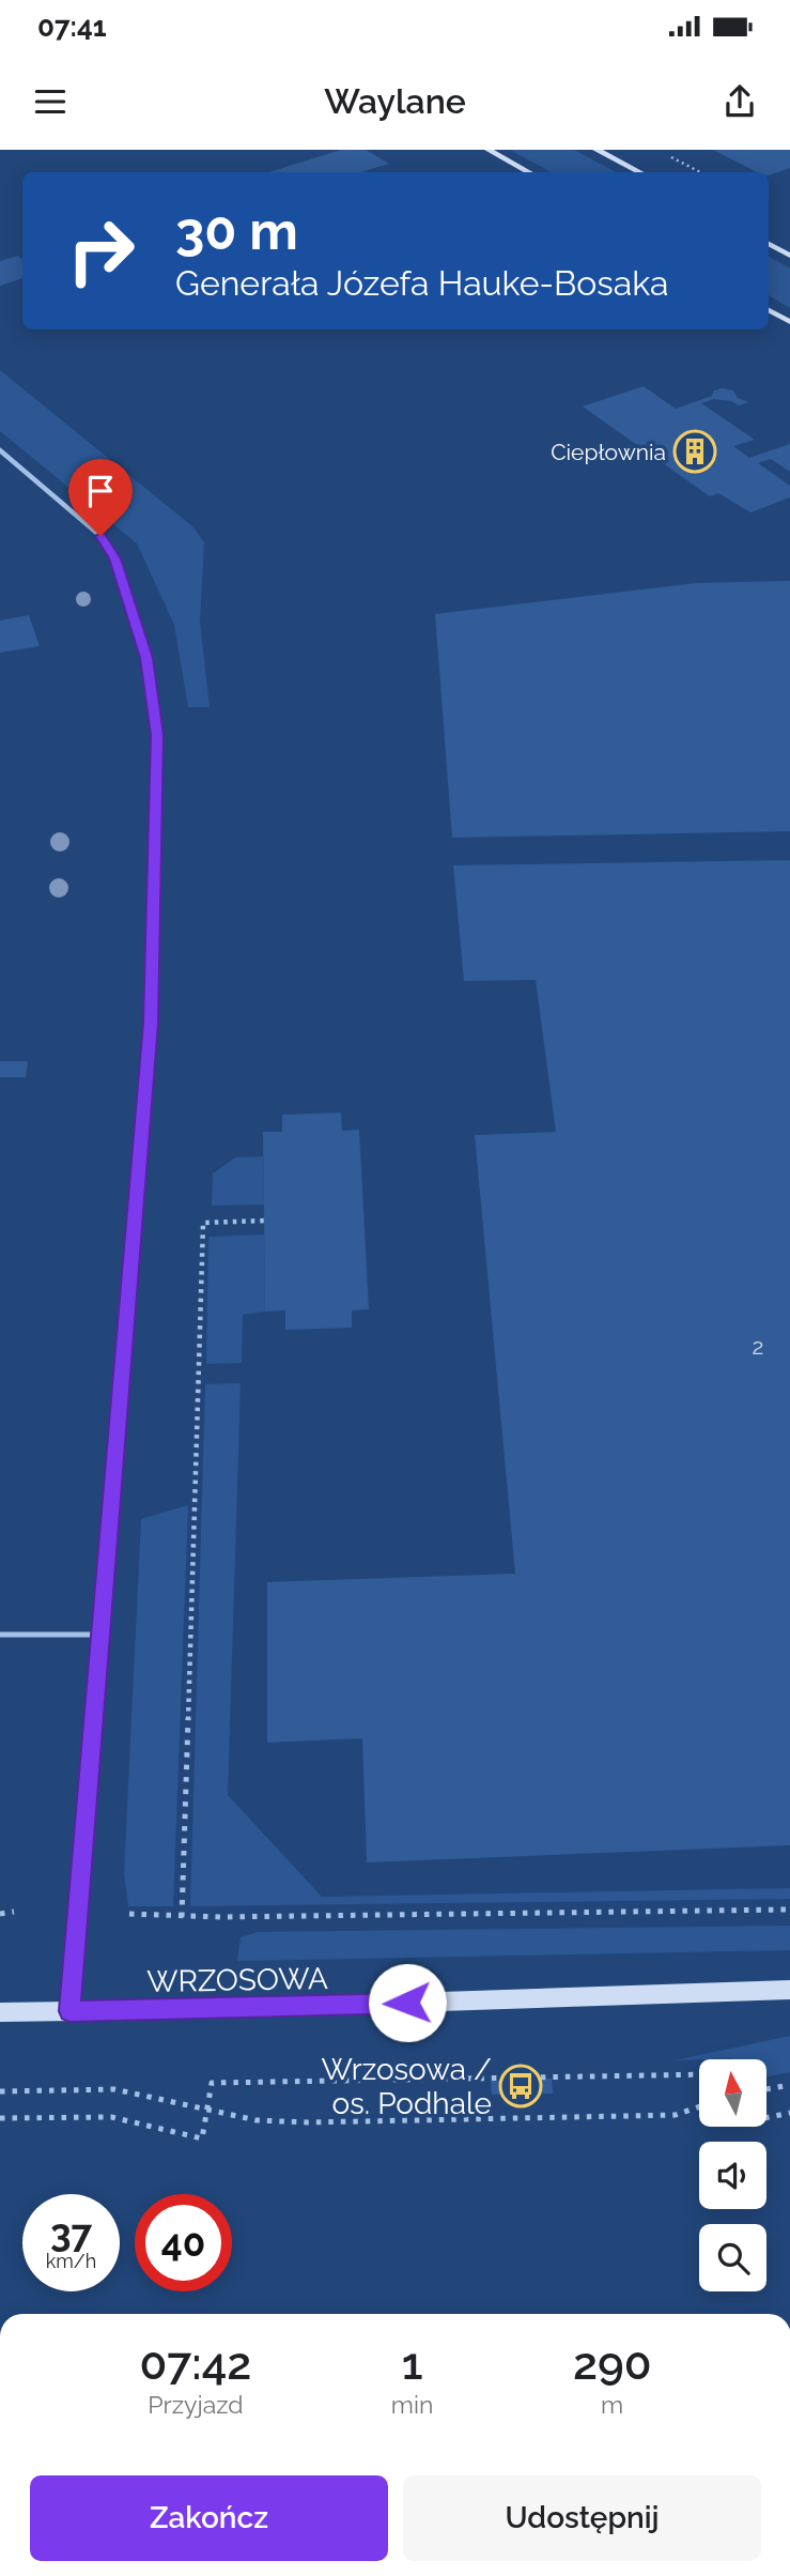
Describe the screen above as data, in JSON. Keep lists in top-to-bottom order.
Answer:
{
  "streets": {
    "street": ["WRZOSOWA"]
  },
  "places": {
    "building": ["Ciepłownia"],
    "bus stop": ["Wrzosowa / os. Podhale"]
  },
  "house_numbers": ["2"],
  "north": "top",
  "page": {
    "status": "07:41",
    "header": "Waylane",
    "turn": ["30 m", "Generała Józefa Hauke-Bosaka"],
    "speed": "37 km/h",
    "limit": "40",
    "eta": [
      "07:42",
      "Przyjazd",
      "1",
      "min",
      "290",
      "m"
    ],
    "buttons": ["Zakończ", "Udostępnij"]
  }
}
